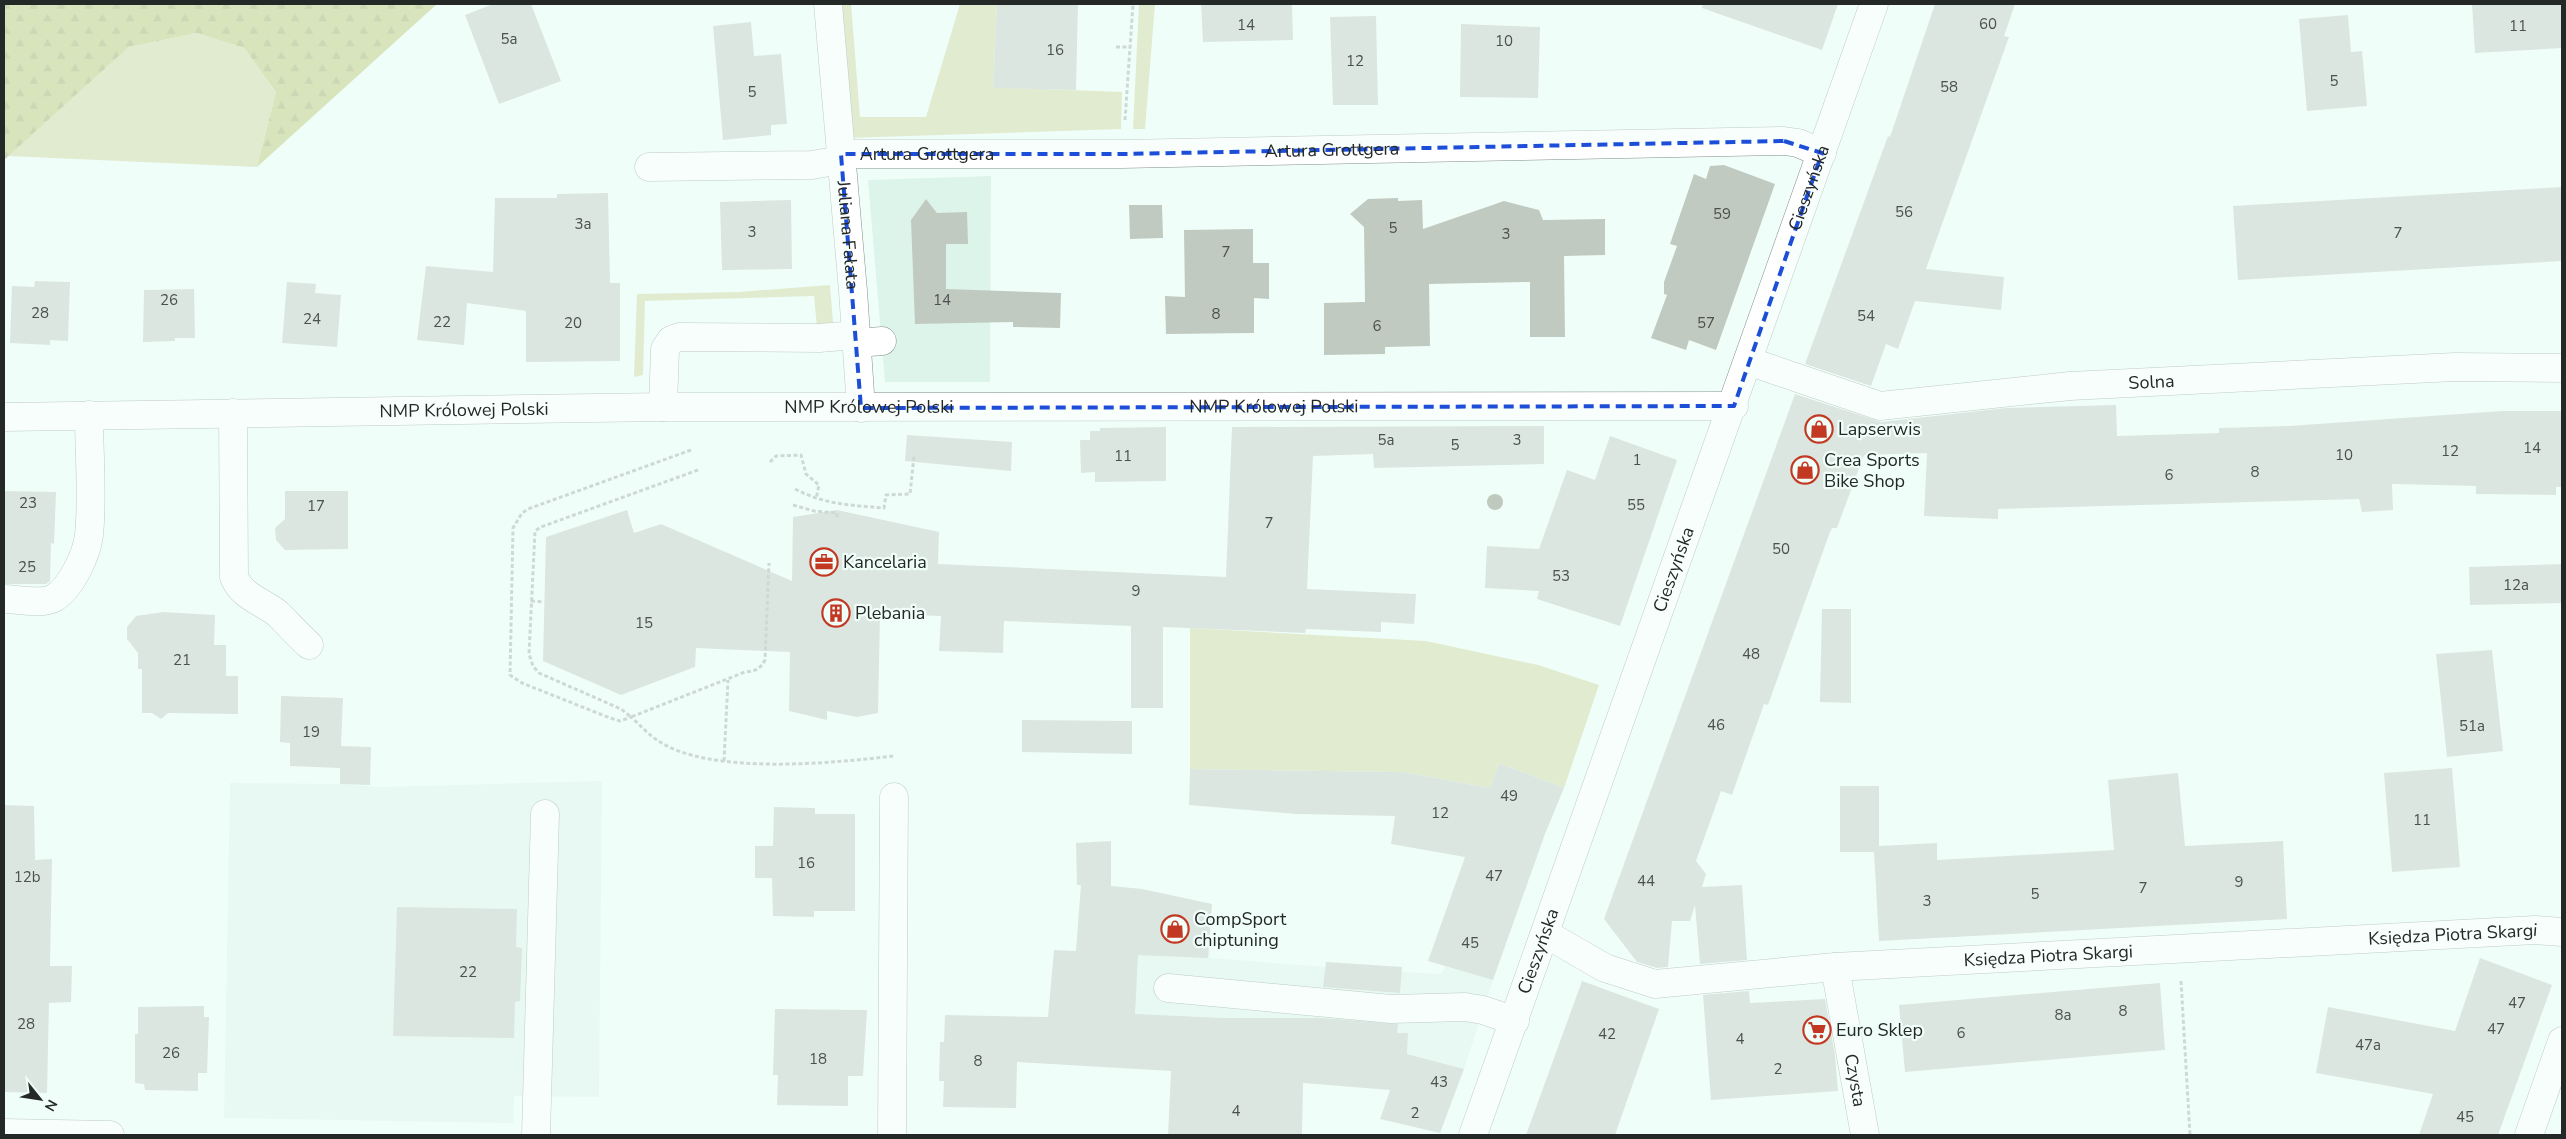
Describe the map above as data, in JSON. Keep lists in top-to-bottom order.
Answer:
{
  "streets": {
    "street": [
      "Artura Grottgera",
      "Cieszyńska",
      "Juliana Fałata",
      "Solna",
      "NMP Królowej Polski",
      "Księdza Piotra Skargi",
      "Czysta"
    ]
  },
  "crossings": [
    ["Artura Grottgera", "Cieszyńska"],
    ["Artura Grottgera", "Juliana Fałata"],
    ["Cieszyńska", "Solna"],
    ["Cieszyńska", "NMP Królowej Polski"],
    ["Cieszyńska", "Księdza Piotra Skargi"],
    ["Juliana Fałata", "NMP Królowej Polski"],
    ["Księdza Piotra Skargi", "Czysta"]
  ],
  "places": {
    "shop": ["Lapserwis", "Crea Sports Bike Shop", "CompSport chiptuning"],
    "office": ["Kancelaria"],
    "building": ["Plebania"],
    "supermarket": ["Euro Sklep"]
  },
  "house_numbers": [
    "60",
    "14",
    "11",
    "5a",
    "10",
    "16",
    "12",
    "5",
    "58",
    "5",
    "56",
    "59",
    "3a",
    "5",
    "3",
    "7",
    "3",
    "7",
    "26",
    "14",
    "28",
    "8",
    "54",
    "24",
    "22",
    "20",
    "57",
    "6",
    "5a",
    "3",
    "5",
    "14",
    "12",
    "10",
    "11",
    "1",
    "8",
    "6",
    "23",
    "55",
    "17",
    "7",
    "50",
    "25",
    "53",
    "12a",
    "9",
    "15",
    "48",
    "21",
    "46",
    "51a",
    "19",
    "49",
    "12",
    "11",
    "16",
    "47",
    "12b",
    "44",
    "9",
    "7",
    "5",
    "3",
    "45",
    "22",
    "47",
    "8",
    "8a",
    "28",
    "47",
    "6",
    "42",
    "4",
    "47a",
    "26",
    "18",
    "8",
    "2",
    "43",
    "4",
    "2",
    "45"
  ],
  "north": "bottom right"
}
